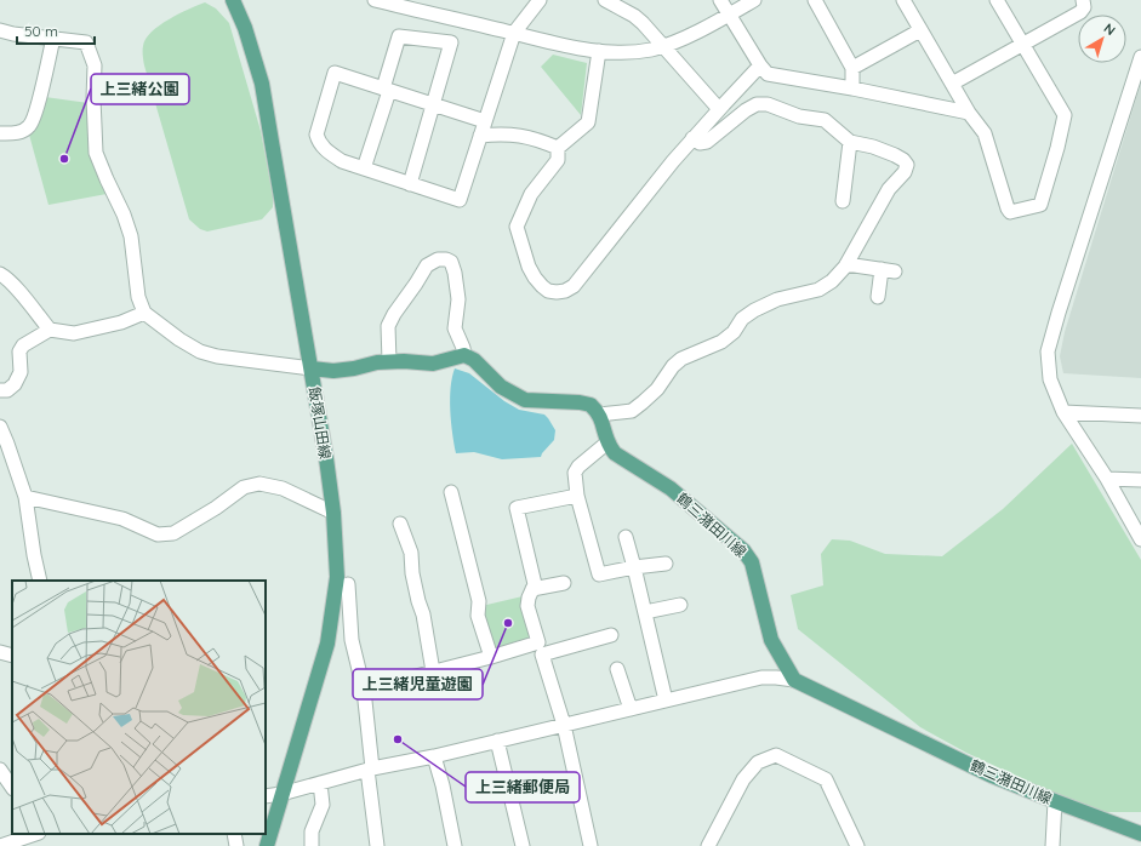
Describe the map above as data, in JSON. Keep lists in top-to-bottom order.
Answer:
{
  "streets": {
    "main road": ["飯塚山田線", "鶴三潴田川線"]
  },
  "places": ["上三緒公園", "上三緒児童遊園", "上三緒郵便局"],
  "scale_bar": "50 m",
  "north": "top right"
}
